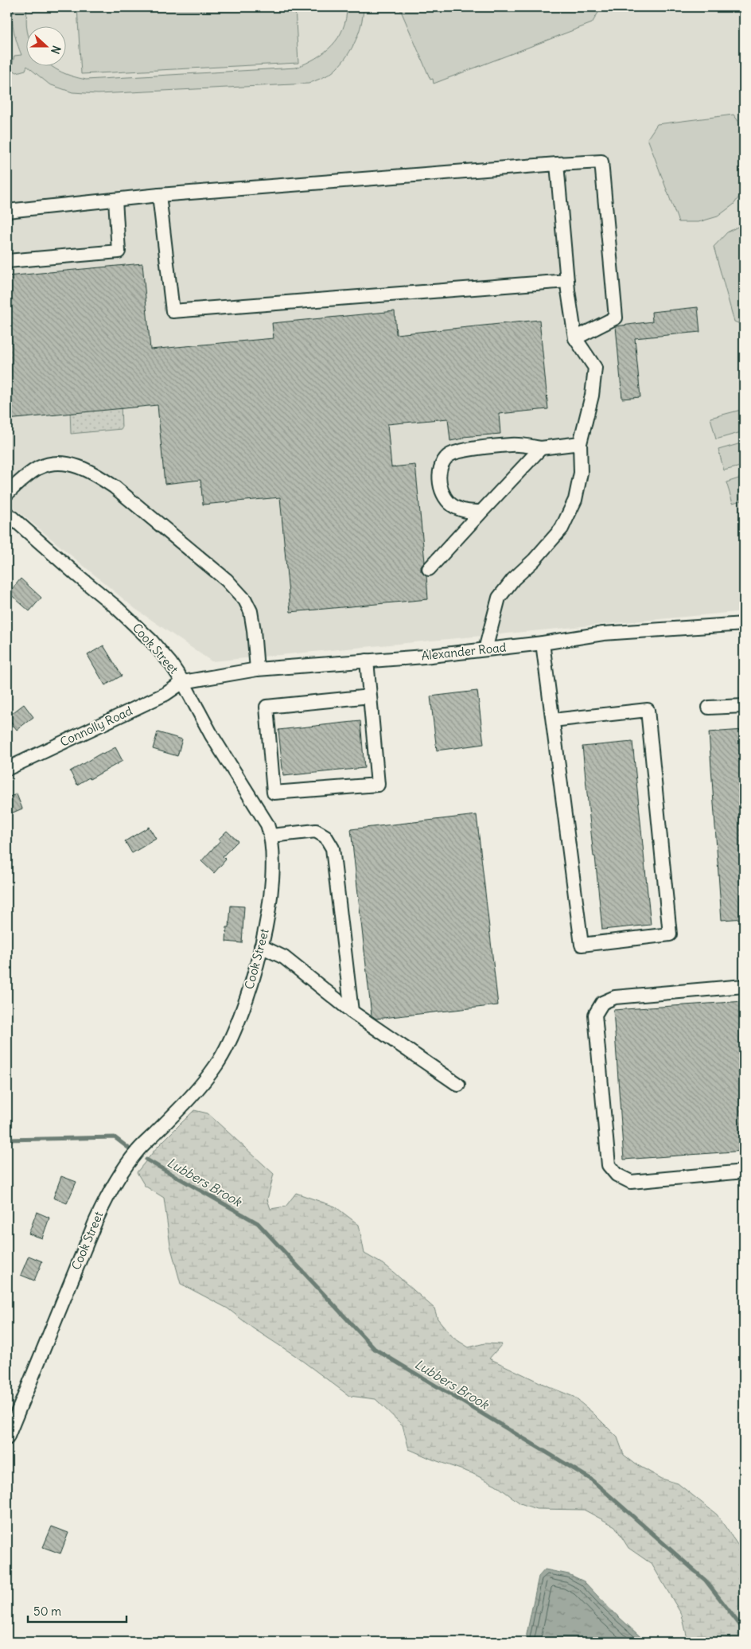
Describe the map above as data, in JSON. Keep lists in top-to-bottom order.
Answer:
{
  "streets": {
    "street": ["Cook Street", "Alexander Road", "Connolly Road"]
  },
  "crossings": [
    ["Cook Street", "Alexander Road"],
    ["Cook Street", "Connolly Road"],
    ["Alexander Road", "Connolly Road"]
  ],
  "water": ["Lubbers Brook"],
  "scale_bar": "50 m",
  "north": "right"
}
